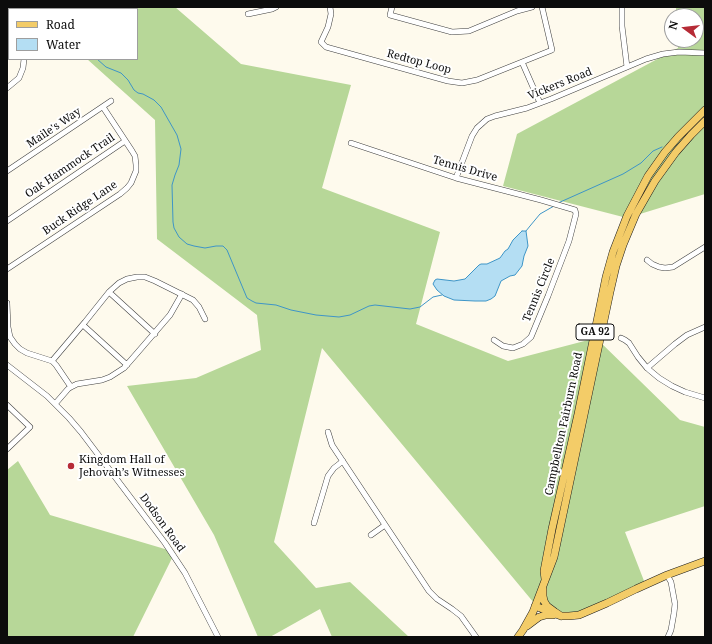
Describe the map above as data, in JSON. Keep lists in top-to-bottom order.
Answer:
{
  "streets": {
    "main road": ["GA 92", "Campbellton Fairburn Road"],
    "street": [
      "Redtop Loop",
      "Vickers Road",
      "Maile's Way",
      "Oak Hammock Trail",
      "Tennis Drive",
      "Buck Ridge Lane",
      "Tennis Circle",
      "Dodson Road"
    ]
  },
  "crossings": [
    ["Vickers Road", "Tennis Drive"],
    ["Maile's Way", "Buck Ridge Lane"],
    ["Oak Hammock Trail", "Buck Ridge Lane"],
    ["Tennis Drive", "Tennis Circle"]
  ],
  "places": ["Kingdom Hall of Jehovah’s Witnesses"],
  "legend": ["Road", "Water"],
  "north": "left"
}
